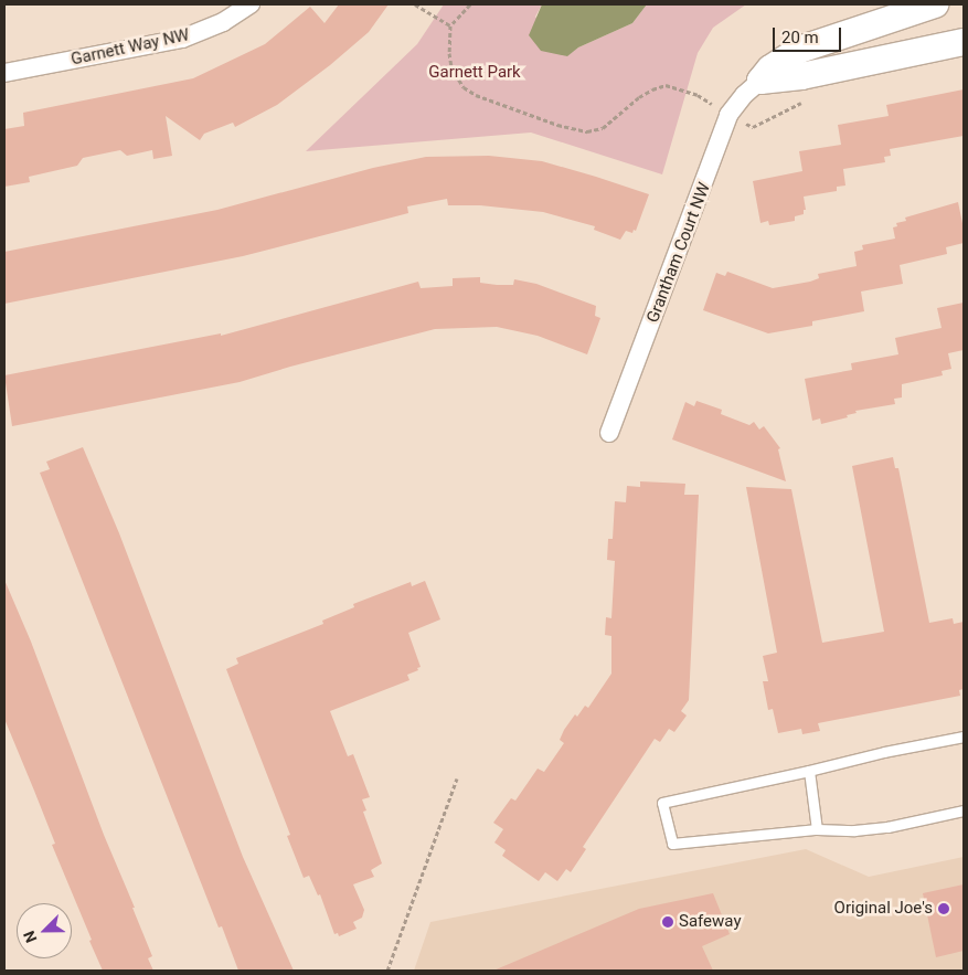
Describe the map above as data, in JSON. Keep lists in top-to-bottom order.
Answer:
{
  "streets": {
    "street": ["Garnett Way NW", "Grantham Court NW"]
  },
  "parks": ["Garnett Park"],
  "places": ["Original Joe's", "Safeway"],
  "scale_bar": "20 m",
  "north": "bottom left"
}
